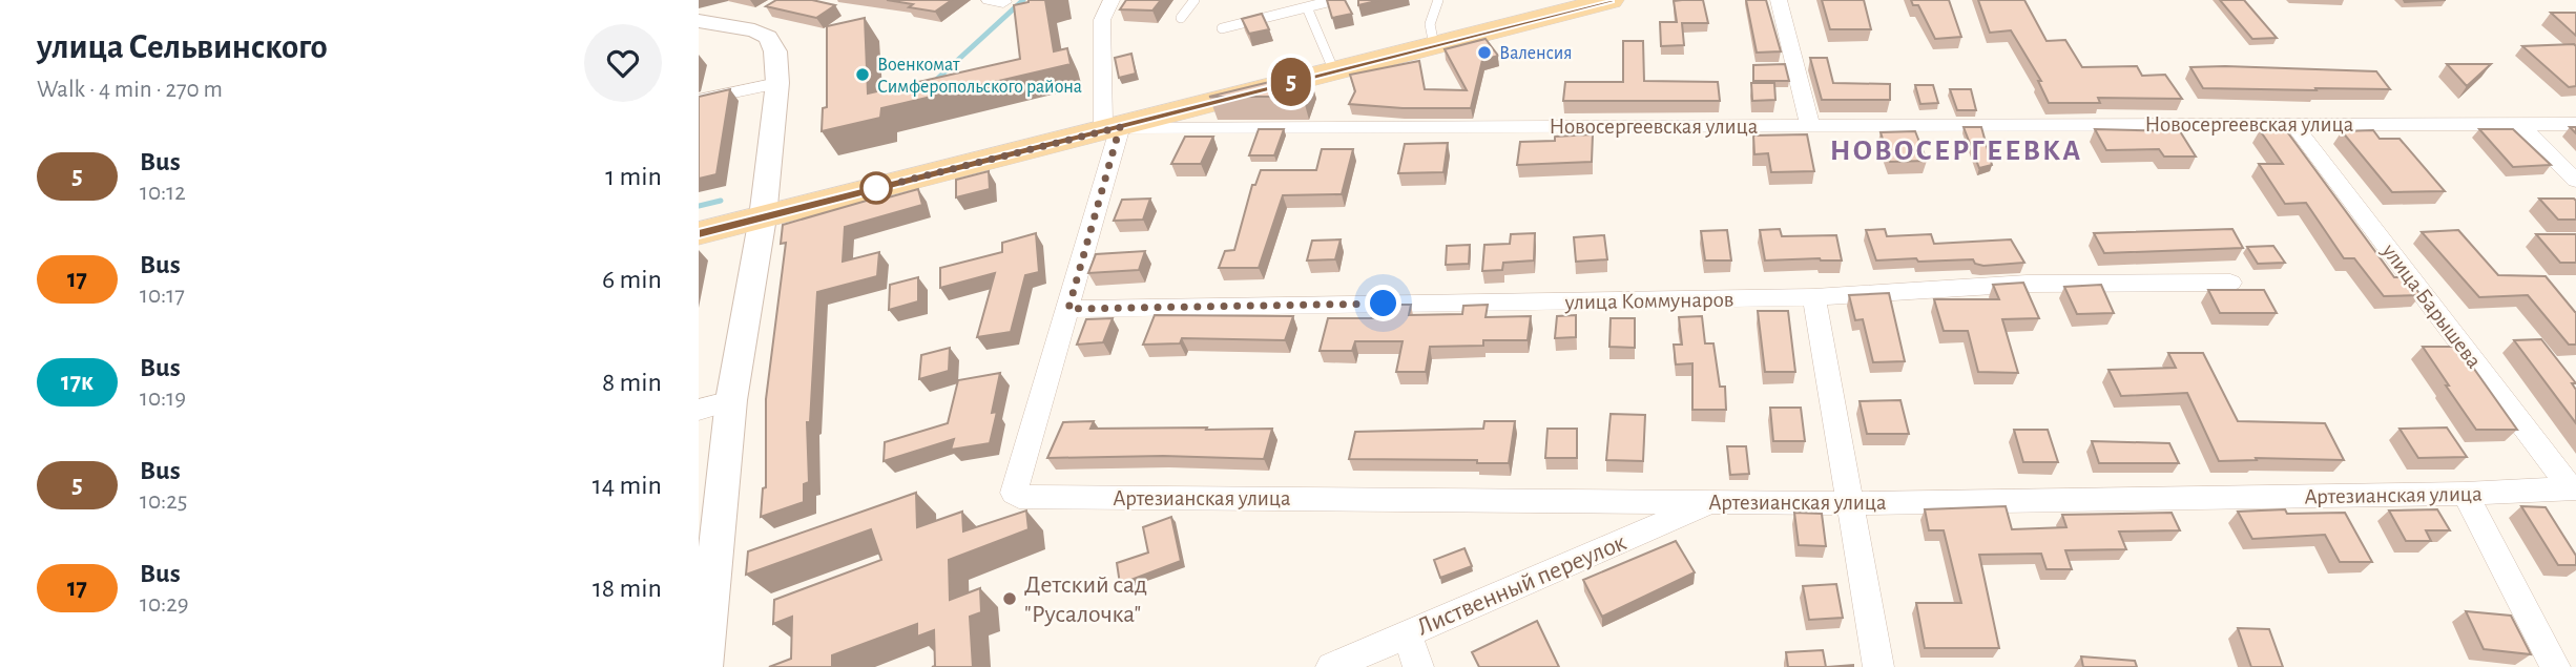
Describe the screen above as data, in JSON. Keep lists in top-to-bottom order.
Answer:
{
  "streets": {
    "street": [
      "Новосергеевская улица",
      "улица Коммунаров",
      "улица Барышева",
      "Артезианская улица",
      "Лиственный переулок"
    ]
  },
  "crossings": [
    ["Новосергеевская улица", "улица Барышева"],
    ["улица Коммунаров", "Артезианская улица"],
    ["улица Барышева", "Артезианская улица"],
    ["Артезианская улица", "Лиственный переулок"]
  ],
  "districts": ["НОВОСЕРГЕЕВКА"],
  "places": ["Валенсия", "Военкомат Симферопольского района", "Детский сад \"Русалочка\""],
  "lines": ["bus line 5"],
  "page": {
    "heading": ["улица Сельвинского", "Walk · 4 min · 270 m"],
    "on_map": "5",
    "list": [
      {
        "mark": "5",
        "name": "Bus",
        "note": "10:12",
        "value": "1 min"
      },
      {
        "mark": "17",
        "name": "Bus",
        "note": "10:17",
        "value": "6 min"
      },
      {
        "mark": "17к",
        "name": "Bus",
        "note": "10:19",
        "value": "8 min"
      },
      {
        "mark": "5",
        "name": "Bus",
        "note": "10:25",
        "value": "14 min"
      },
      {
        "mark": "17",
        "name": "Bus",
        "note": "10:29",
        "value": "18 min"
      }
    ]
  }
}
